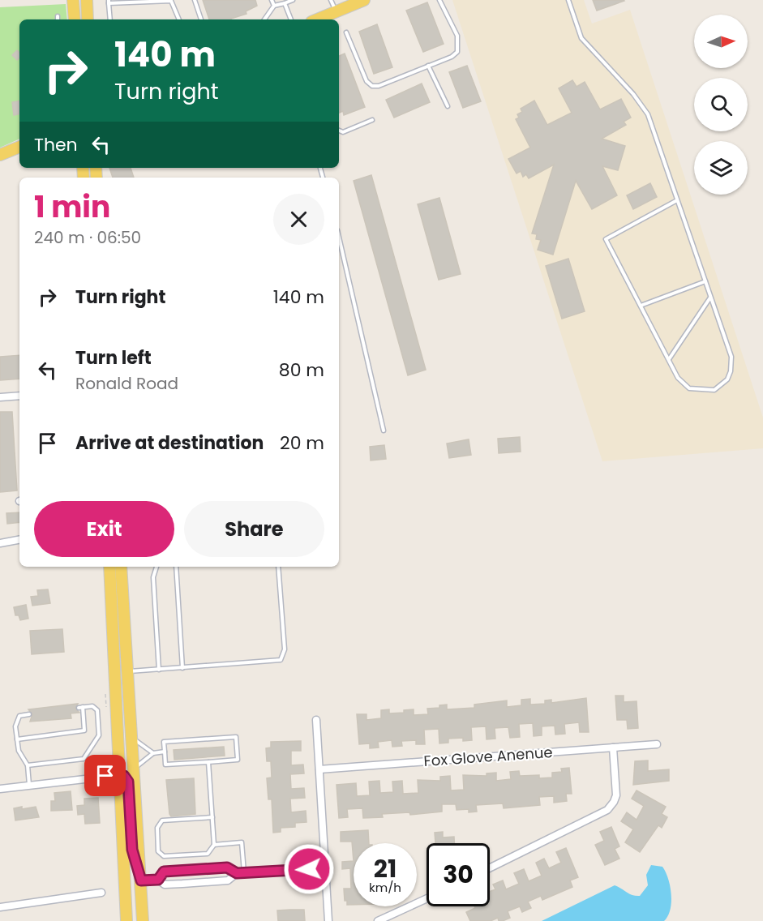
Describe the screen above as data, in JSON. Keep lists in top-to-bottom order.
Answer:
{
  "streets": {
    "street": ["Fox Glove Anenue"]
  },
  "north": "right",
  "page": {
    "turn": ["140 m", "Turn right"],
    "then": "Then",
    "heading": ["1 min", "240 m · 06:50"],
    "list": [
      {
        "name": "Turn right",
        "value": "140 m"
      },
      {
        "name": "Turn left",
        "note": "Ronald Road",
        "value": "80 m"
      },
      {
        "name": "Arrive at destination",
        "value": "20 m"
      }
    ],
    "buttons": ["Exit", "Share"],
    "speed": "21 km/h",
    "limit": "30"
  }
}
